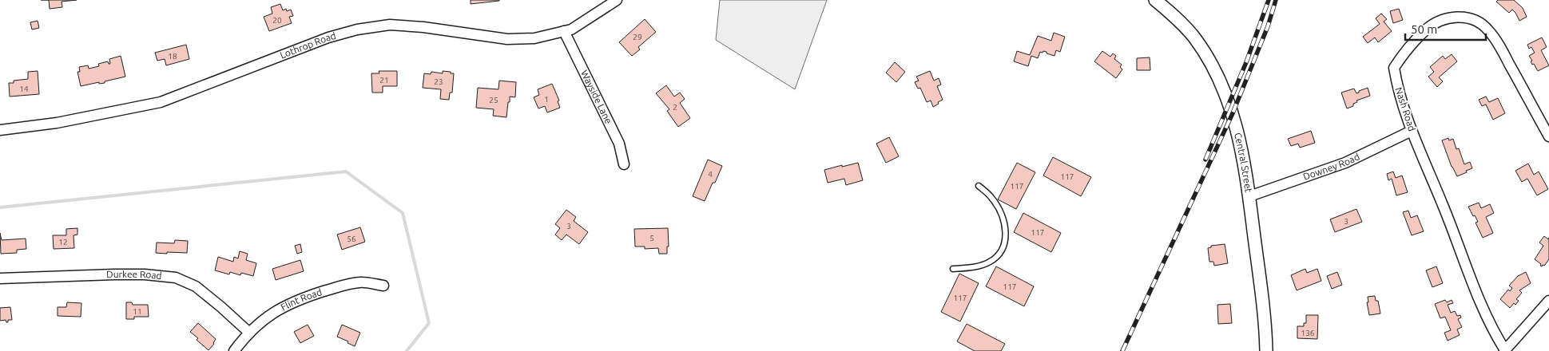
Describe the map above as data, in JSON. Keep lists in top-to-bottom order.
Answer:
{
  "streets": {
    "street": [
      "Lothrop Road",
      "Wayside Lane",
      "Nash Road",
      "Central Street",
      "Downey Road",
      "Durkee Road",
      "Flint Road"
    ]
  },
  "crossings": [
    ["Lothrop Road", "Wayside Lane"],
    ["Nash Road", "Downey Road"],
    ["Central Street", "Downey Road"],
    ["Durkee Road", "Flint Road"]
  ],
  "house_numbers": [
    "20",
    "29",
    "18",
    "21",
    "23",
    "14",
    "1",
    "25",
    "2",
    "4",
    "117",
    "117",
    "3",
    "3",
    "117",
    "5",
    "56",
    "12",
    "117",
    "117",
    "11",
    "136"
  ],
  "scale_bar": "50 m"
}
